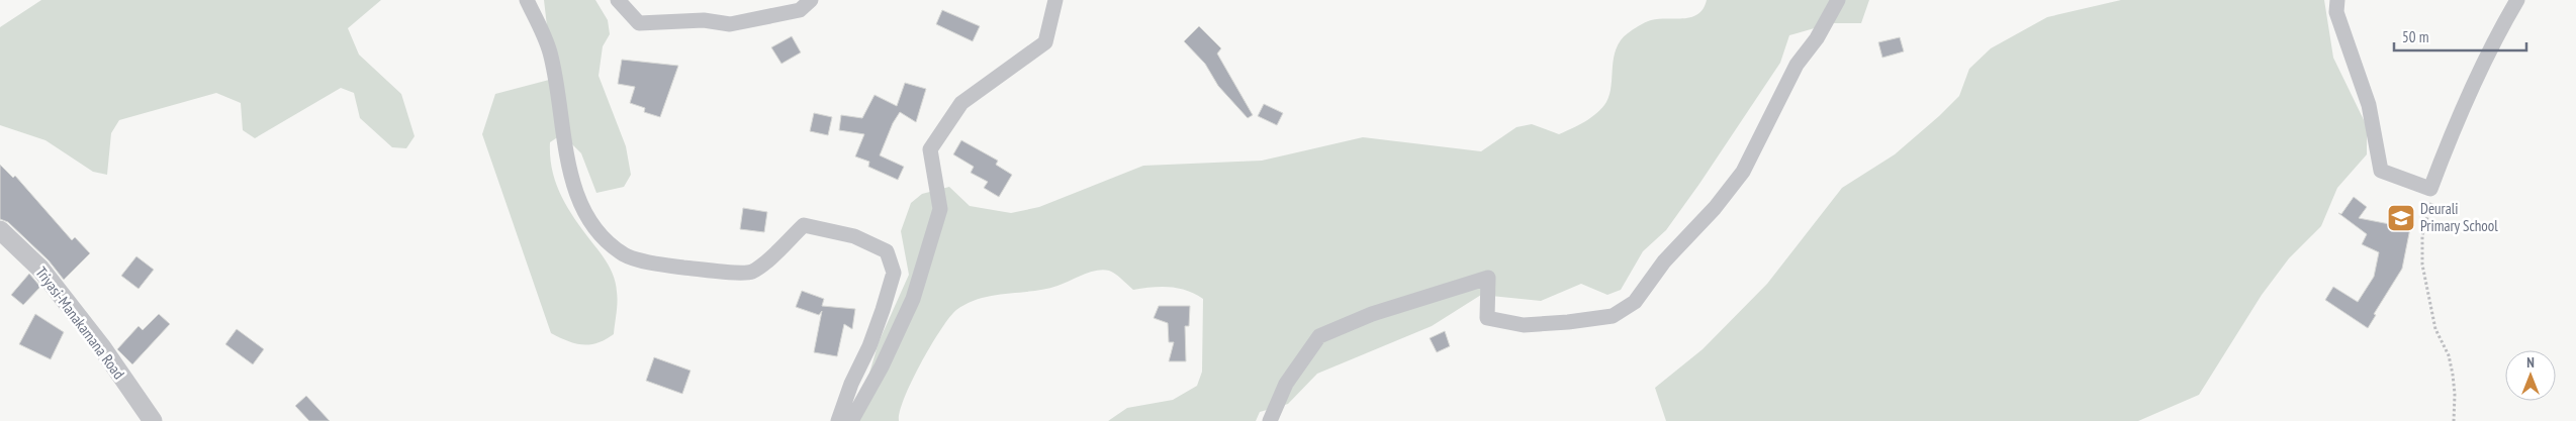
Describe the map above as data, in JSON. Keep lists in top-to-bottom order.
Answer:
{
  "streets": {
    "street": ["Triyasi-Manakamana Road"]
  },
  "places": {
    "school or university": ["Deurali Primary School"]
  },
  "scale_bar": "50 m",
  "north": "top"
}
